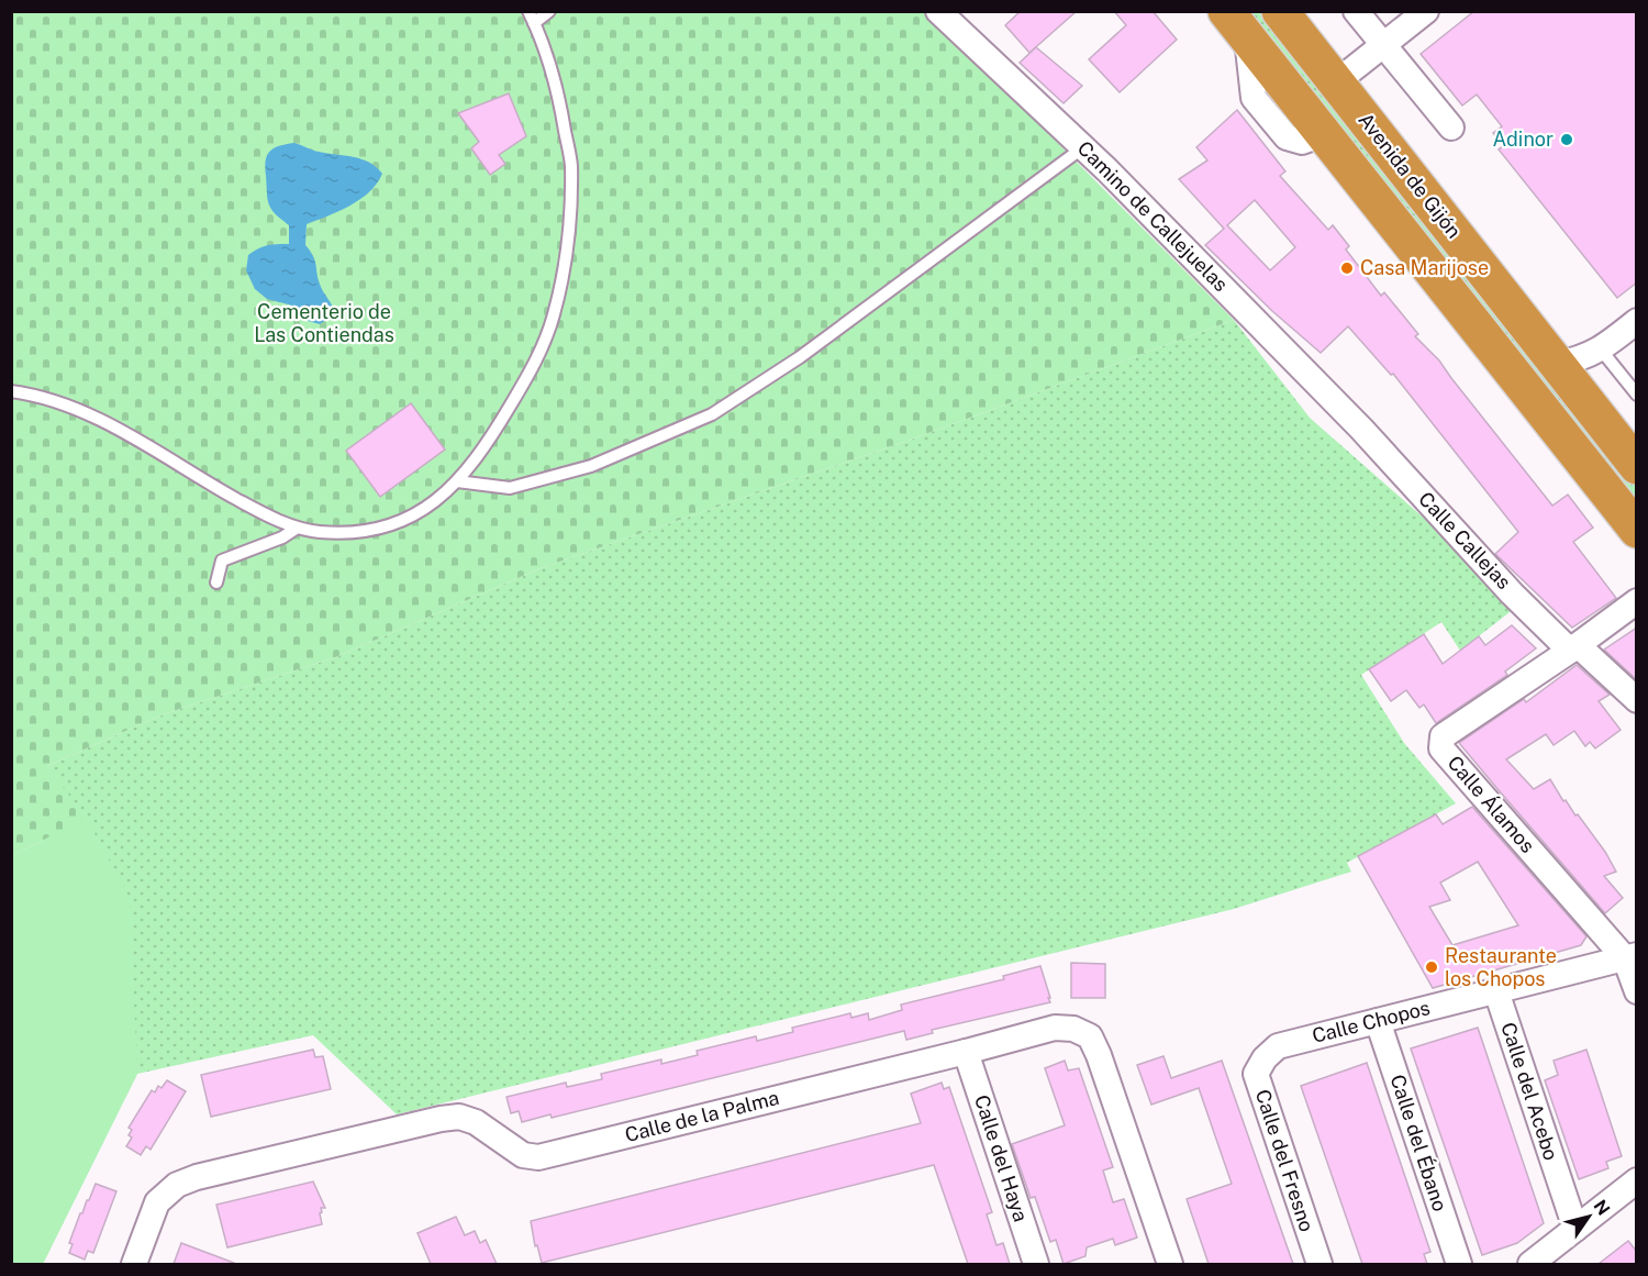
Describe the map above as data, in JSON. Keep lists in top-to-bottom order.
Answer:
{
  "streets": {
    "highway": ["Avenida de Gijón"],
    "street": [
      "Camino de Callejuelas",
      "Calle Callejas",
      "Calle Álamos",
      "Calle Chopos",
      "Calle del Acebo",
      "Calle de la Palma",
      "Calle del Ébano",
      "Calle del Haya",
      "Calle del Fresno"
    ]
  },
  "crossings": [
    ["Camino de Callejuelas", "Calle Callejas"],
    ["Calle Callejas", "Calle Álamos"],
    ["Calle Álamos", "Calle Chopos"],
    ["Calle Chopos", "Calle del Acebo"],
    ["Calle Chopos", "Calle del Ébano"],
    ["Calle Chopos", "Calle del Fresno"],
    ["Calle de la Palma", "Calle del Haya"]
  ],
  "parks": ["Cementerio de Las Contiendas"],
  "places": ["Adinor", "Casa Marijose", "Restaurante los Chopos"],
  "north": "top right"
}
